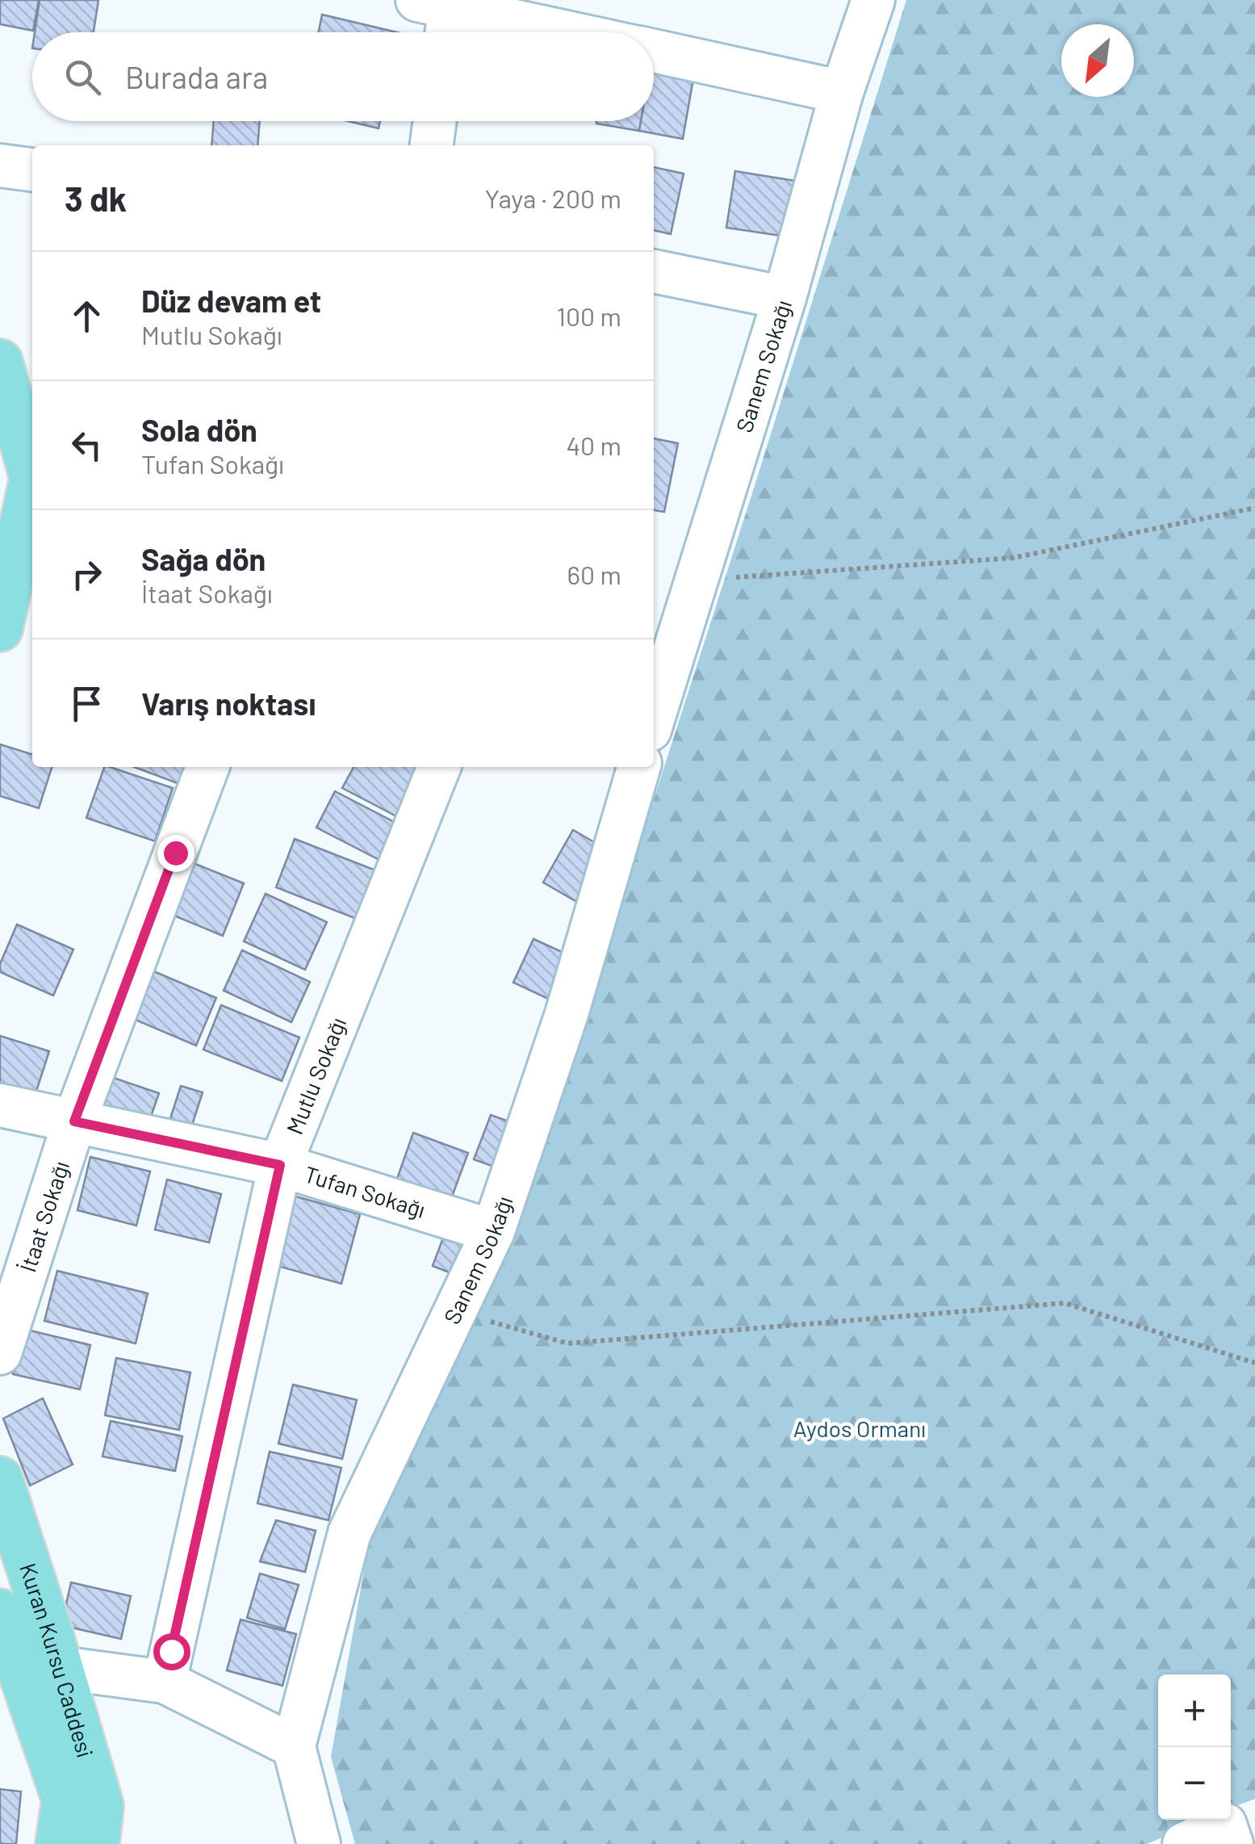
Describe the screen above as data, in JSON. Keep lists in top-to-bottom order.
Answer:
{
  "streets": {
    "main road": ["Kuran Kursu Caddesi"],
    "street": [
      "Sanem Sokağı",
      "Mutlu Sokağı",
      "Tufan Sokağı",
      "İtaat Sokağı"
    ]
  },
  "crossings": [
    ["Sanem Sokağı", "Tufan Sokağı"],
    ["Mutlu Sokağı", "Tufan Sokağı"],
    ["Tufan Sokağı", "İtaat Sokağı"]
  ],
  "parks": ["Aydos Ormanı"],
  "north": "bottom left",
  "page": {
    "search": "Burada ara",
    "heading": ["3 dk", "Yaya · 200 m"],
    "list": [
      ["Düz devam et", "Mutlu Sokağı", "100 m"],
      ["Sola dön", "Tufan Sokağı", "40 m"],
      ["Sağa dön", "İtaat Sokağı", "60 m"],
      "Varış noktası"
    ],
    "map_buttons": ["+", "−"]
  }
}
